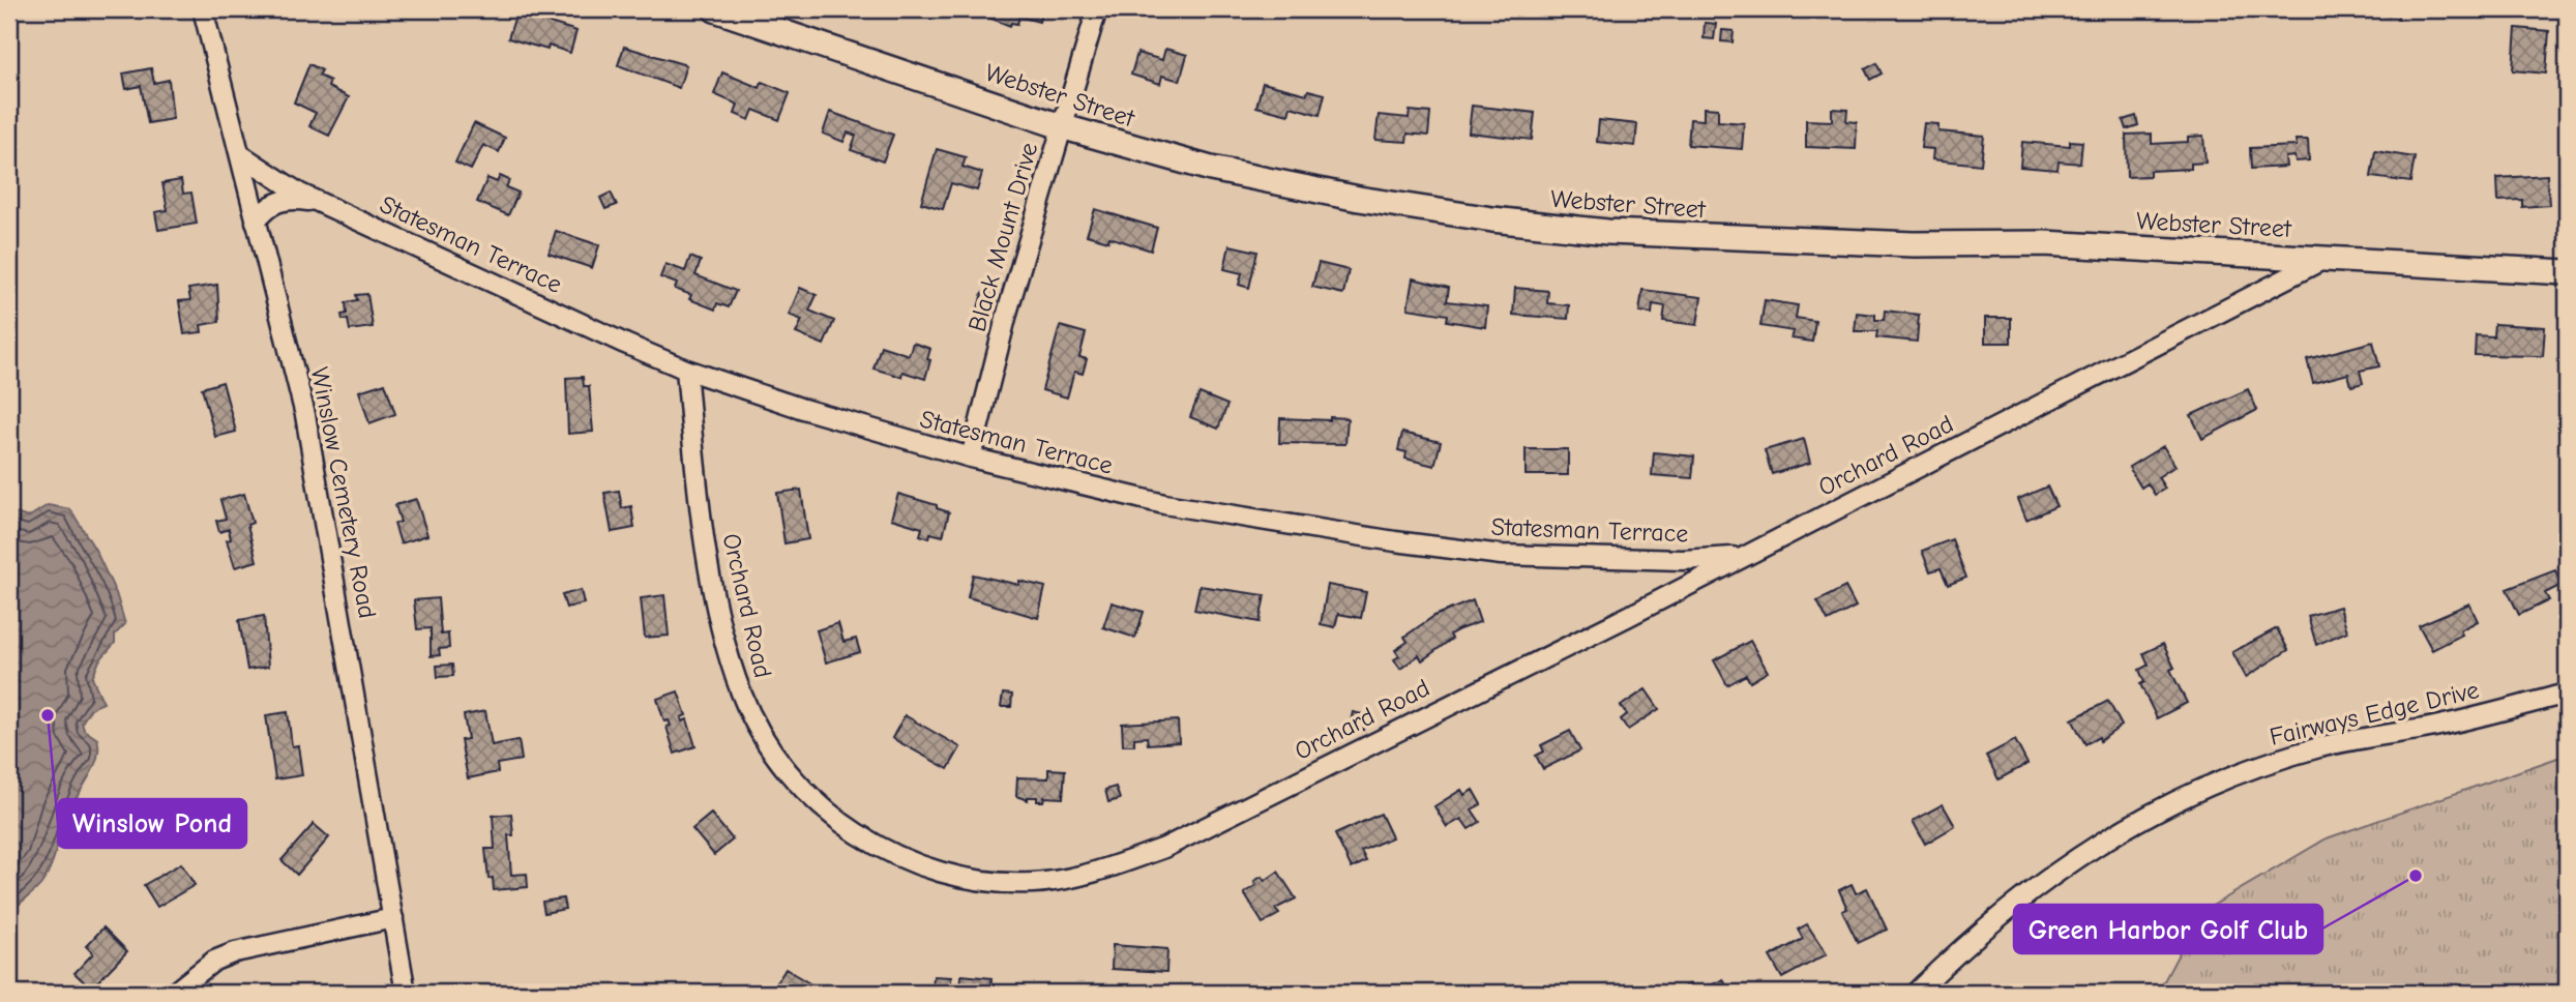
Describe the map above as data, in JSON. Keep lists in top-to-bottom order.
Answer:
{
  "streets": {
    "street": [
      "Webster Street",
      "Black Mount Drive",
      "Statesman Terrace",
      "Orchard Road",
      "Winslow Cemetery Road",
      "Fairways Edge Drive"
    ]
  },
  "crossings": [
    ["Webster Street", "Black Mount Drive"],
    ["Webster Street", "Orchard Road"],
    ["Black Mount Drive", "Statesman Terrace"],
    ["Statesman Terrace", "Orchard Road"],
    ["Statesman Terrace", "Winslow Cemetery Road"]
  ],
  "places": ["Winslow Pond", "Green Harbor Golf Club"]
}
